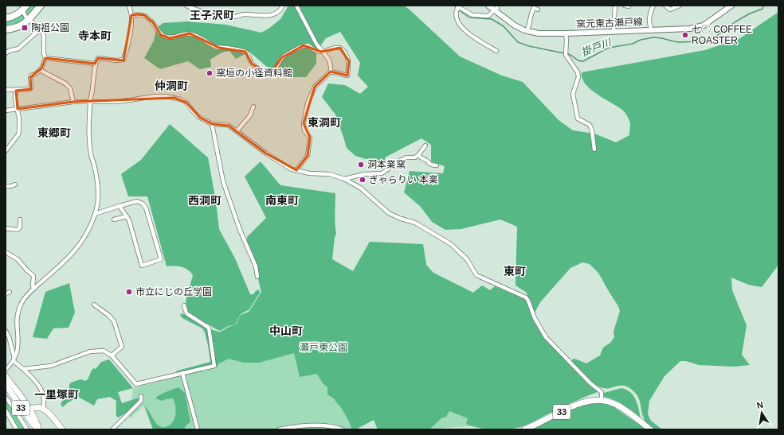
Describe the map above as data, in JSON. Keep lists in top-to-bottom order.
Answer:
{
  "streets": {
    "main road": ["窯元東古瀬戸線", "33"]
  },
  "districts": [
    "王子沢町",
    "寺本町",
    "仲洞町",
    "東洞町",
    "東郷町",
    "西洞町",
    "南東町",
    "東町",
    "中山町",
    "一里塚町"
  ],
  "water": ["掛戸川"],
  "parks": ["瀬戸東公園"],
  "places": {
    "transit": ["陶祖公園"],
    "other": [
      "七◯ COFFEE ROASTER",
      "窯垣の小径資料館",
      "洞本業窯",
      "ぎゃらりい 本業",
      "市立にじの丘学園"
    ]
  },
  "north": "top"
}
